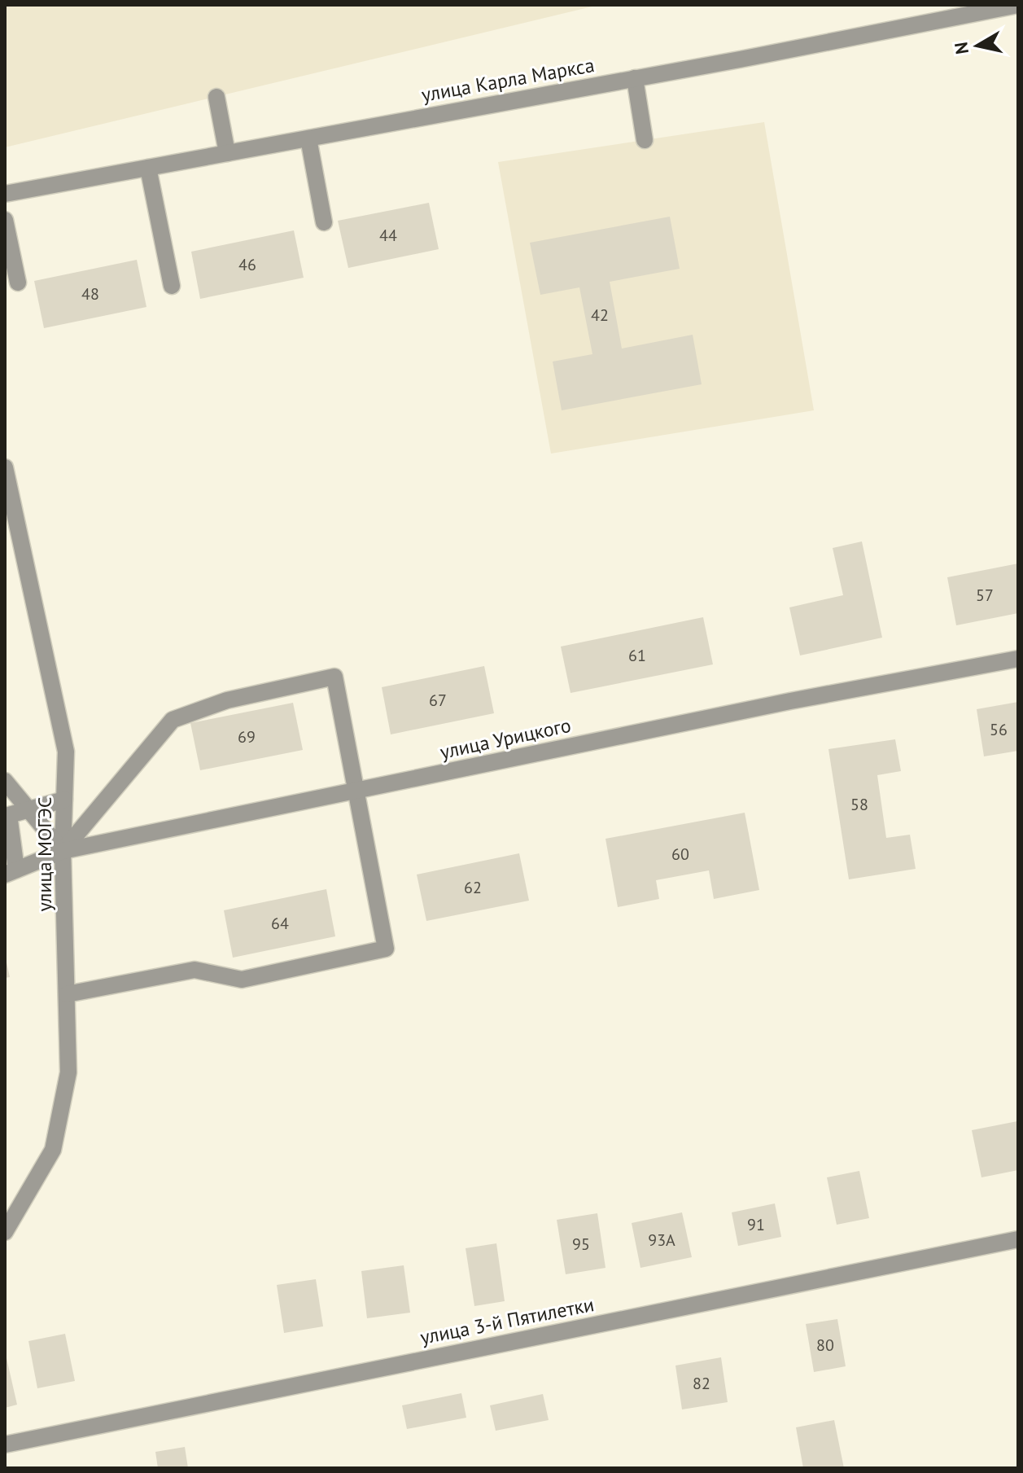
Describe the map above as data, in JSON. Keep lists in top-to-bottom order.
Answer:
{
  "streets": {
    "street": [
      "улица Карла Маркса",
      "улица Урицкого",
      "улица МОГЭС",
      "улица 3-й Пятилетки"
    ]
  },
  "crossings": [
    ["улица Урицкого", "улица МОГЭС"]
  ],
  "house_numbers": [
    "44",
    "46",
    "48",
    "42",
    "57",
    "61",
    "67",
    "56",
    "69",
    "58",
    "60",
    "62",
    "64",
    "91",
    "93А",
    "95",
    "80",
    "82"
  ],
  "north": "left"
}
